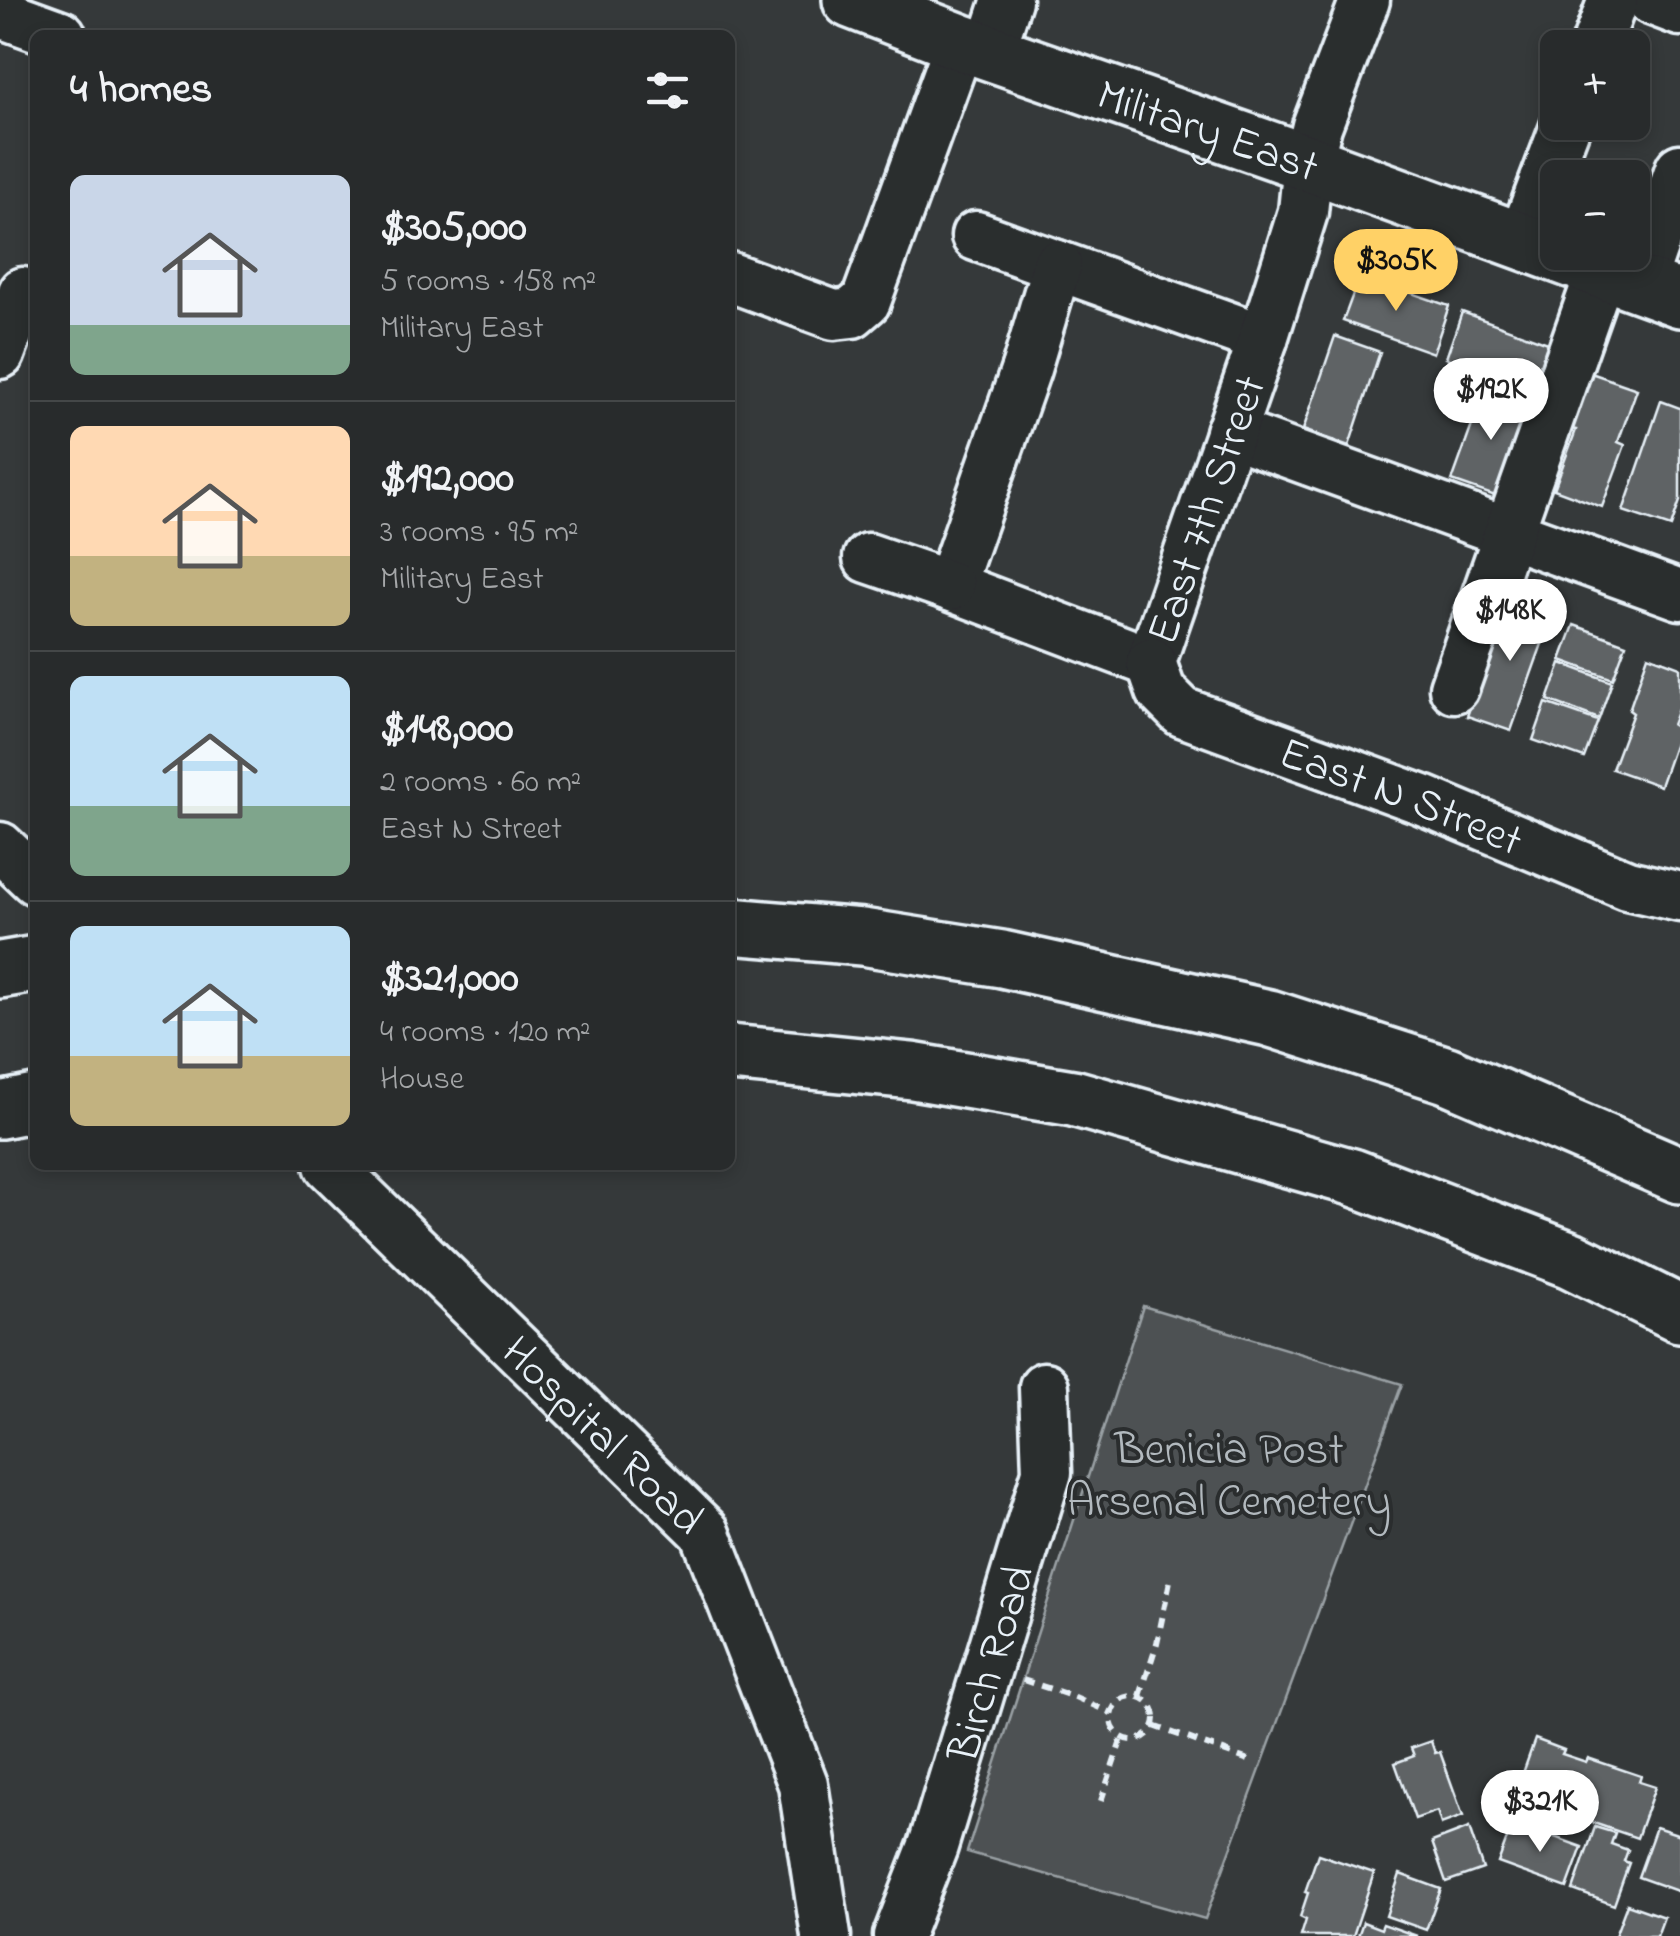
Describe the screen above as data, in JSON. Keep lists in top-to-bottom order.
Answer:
{
  "streets": {
    "main road": ["Military East"],
    "street": [
      "East 7th Street",
      "East N Street",
      "Hospital Road",
      "Birch Road"
    ]
  },
  "crossings": [
    ["Military East", "East 7th Street"],
    ["East 7th Street", "East N Street"]
  ],
  "parks": ["Benicia Post Arsenal Cemetery"],
  "page": {
    "map_buttons": ["+", "−"],
    "heading": "4 homes",
    "list": [
      {
        "name": "$305,000",
        "note": "5 rooms · 158 m² · Military East"
      },
      {
        "name": "$192,000",
        "note": "3 rooms · 95 m² · Military East"
      },
      {
        "name": "$148,000",
        "note": "2 rooms · 60 m² · East N Street"
      },
      {
        "name": "$321,000",
        "note": "4 rooms · 120 m² · House"
      }
    ],
    "price": [
      "$305K",
      "$192K",
      "$148K",
      "$321K"
    ]
  }
}
